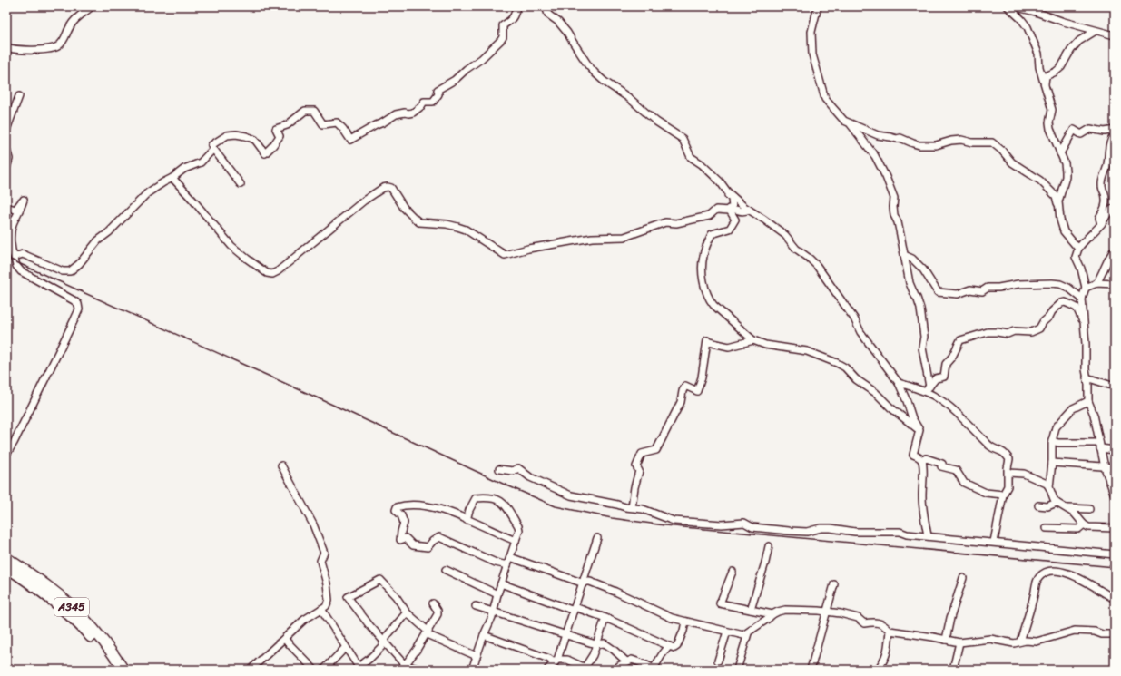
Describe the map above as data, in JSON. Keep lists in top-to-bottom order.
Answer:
{
  "streets": {
    "highway": ["A345"]
  }
}
